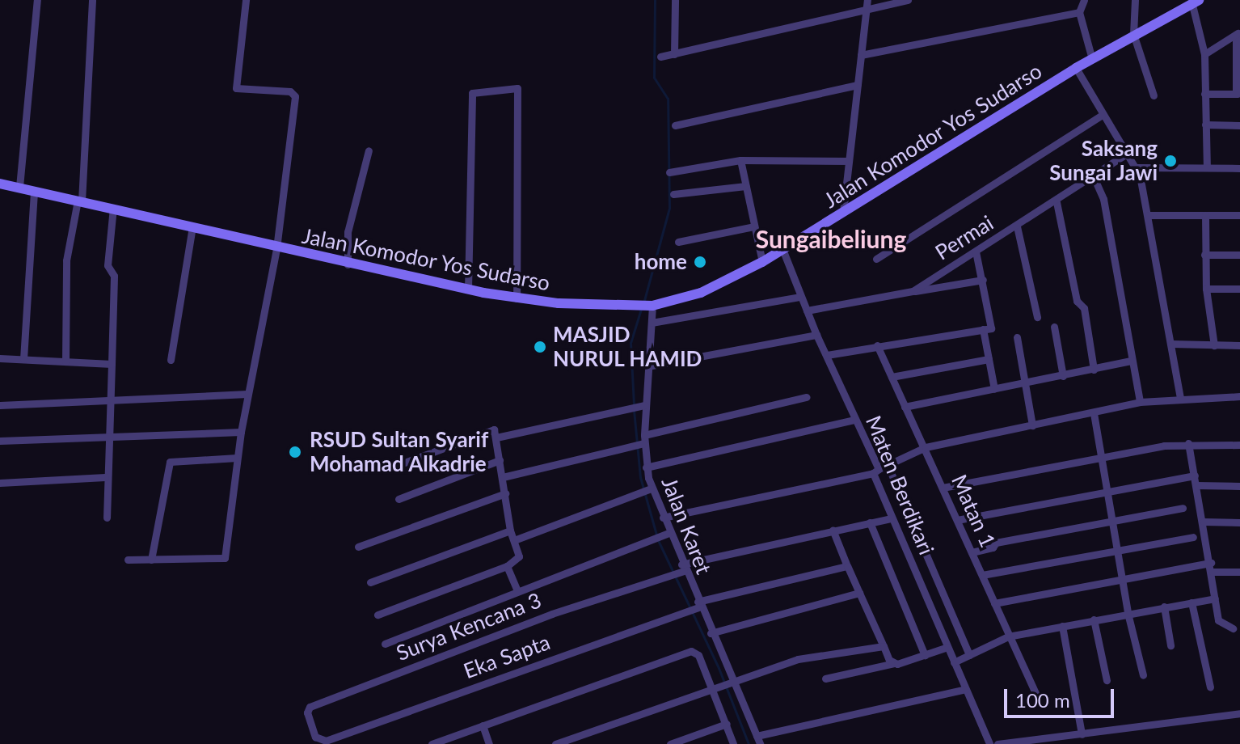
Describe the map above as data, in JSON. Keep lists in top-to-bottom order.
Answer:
{
  "streets": {
    "street": [
      "Jalan Komodor Yos Sudarso",
      "Permai",
      "Maten Berdikari",
      "Matan 1",
      "Jalan Karet",
      "Surya Kencana 3",
      "Eka Sapta"
    ]
  },
  "crossings": [
    ["Jalan Komodor Yos Sudarso", "Maten Berdikari"],
    ["Jalan Komodor Yos Sudarso", "Jalan Karet"],
    ["Permai", "Maten Berdikari"],
    ["Maten Berdikari", "Surya Kencana 3"],
    ["Jalan Karet", "Surya Kencana 3"],
    ["Jalan Karet", "Eka Sapta"],
    ["Surya Kencana 3", "Eka Sapta"]
  ],
  "districts": ["Sungaibeliung"],
  "places": [
    "Saksang Sungai Jawi",
    "home",
    "MASJID NURUL HAMID",
    "RSUD Sultan Syarif Mohamad Alkadrie"
  ],
  "scale_bar": "100 m"
}
